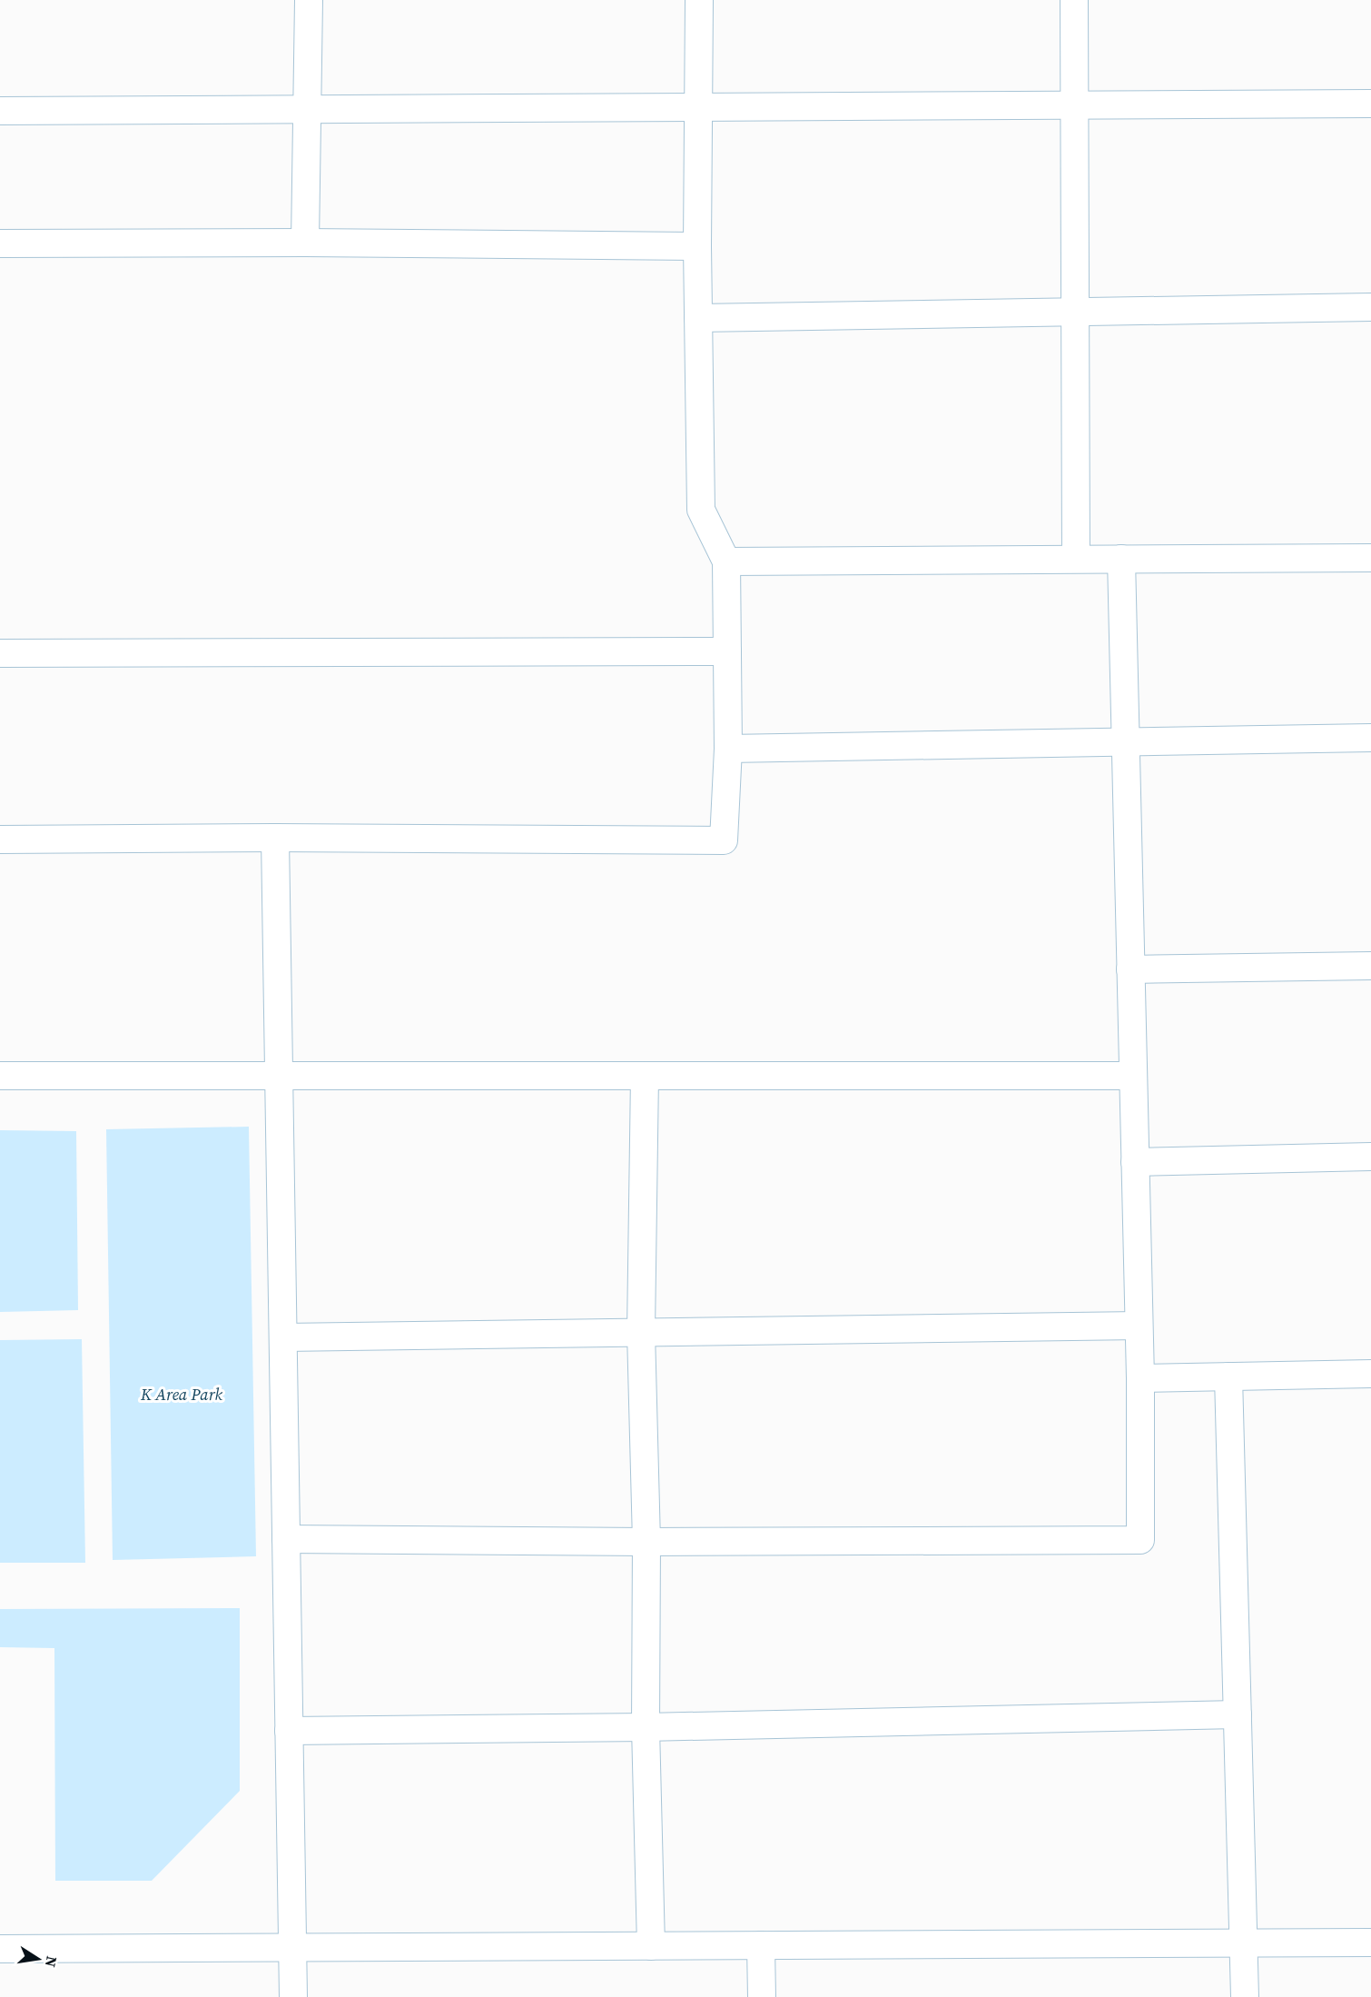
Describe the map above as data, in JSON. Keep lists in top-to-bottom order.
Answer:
{
  "parks": ["K Area Park"],
  "north": "right"
}
